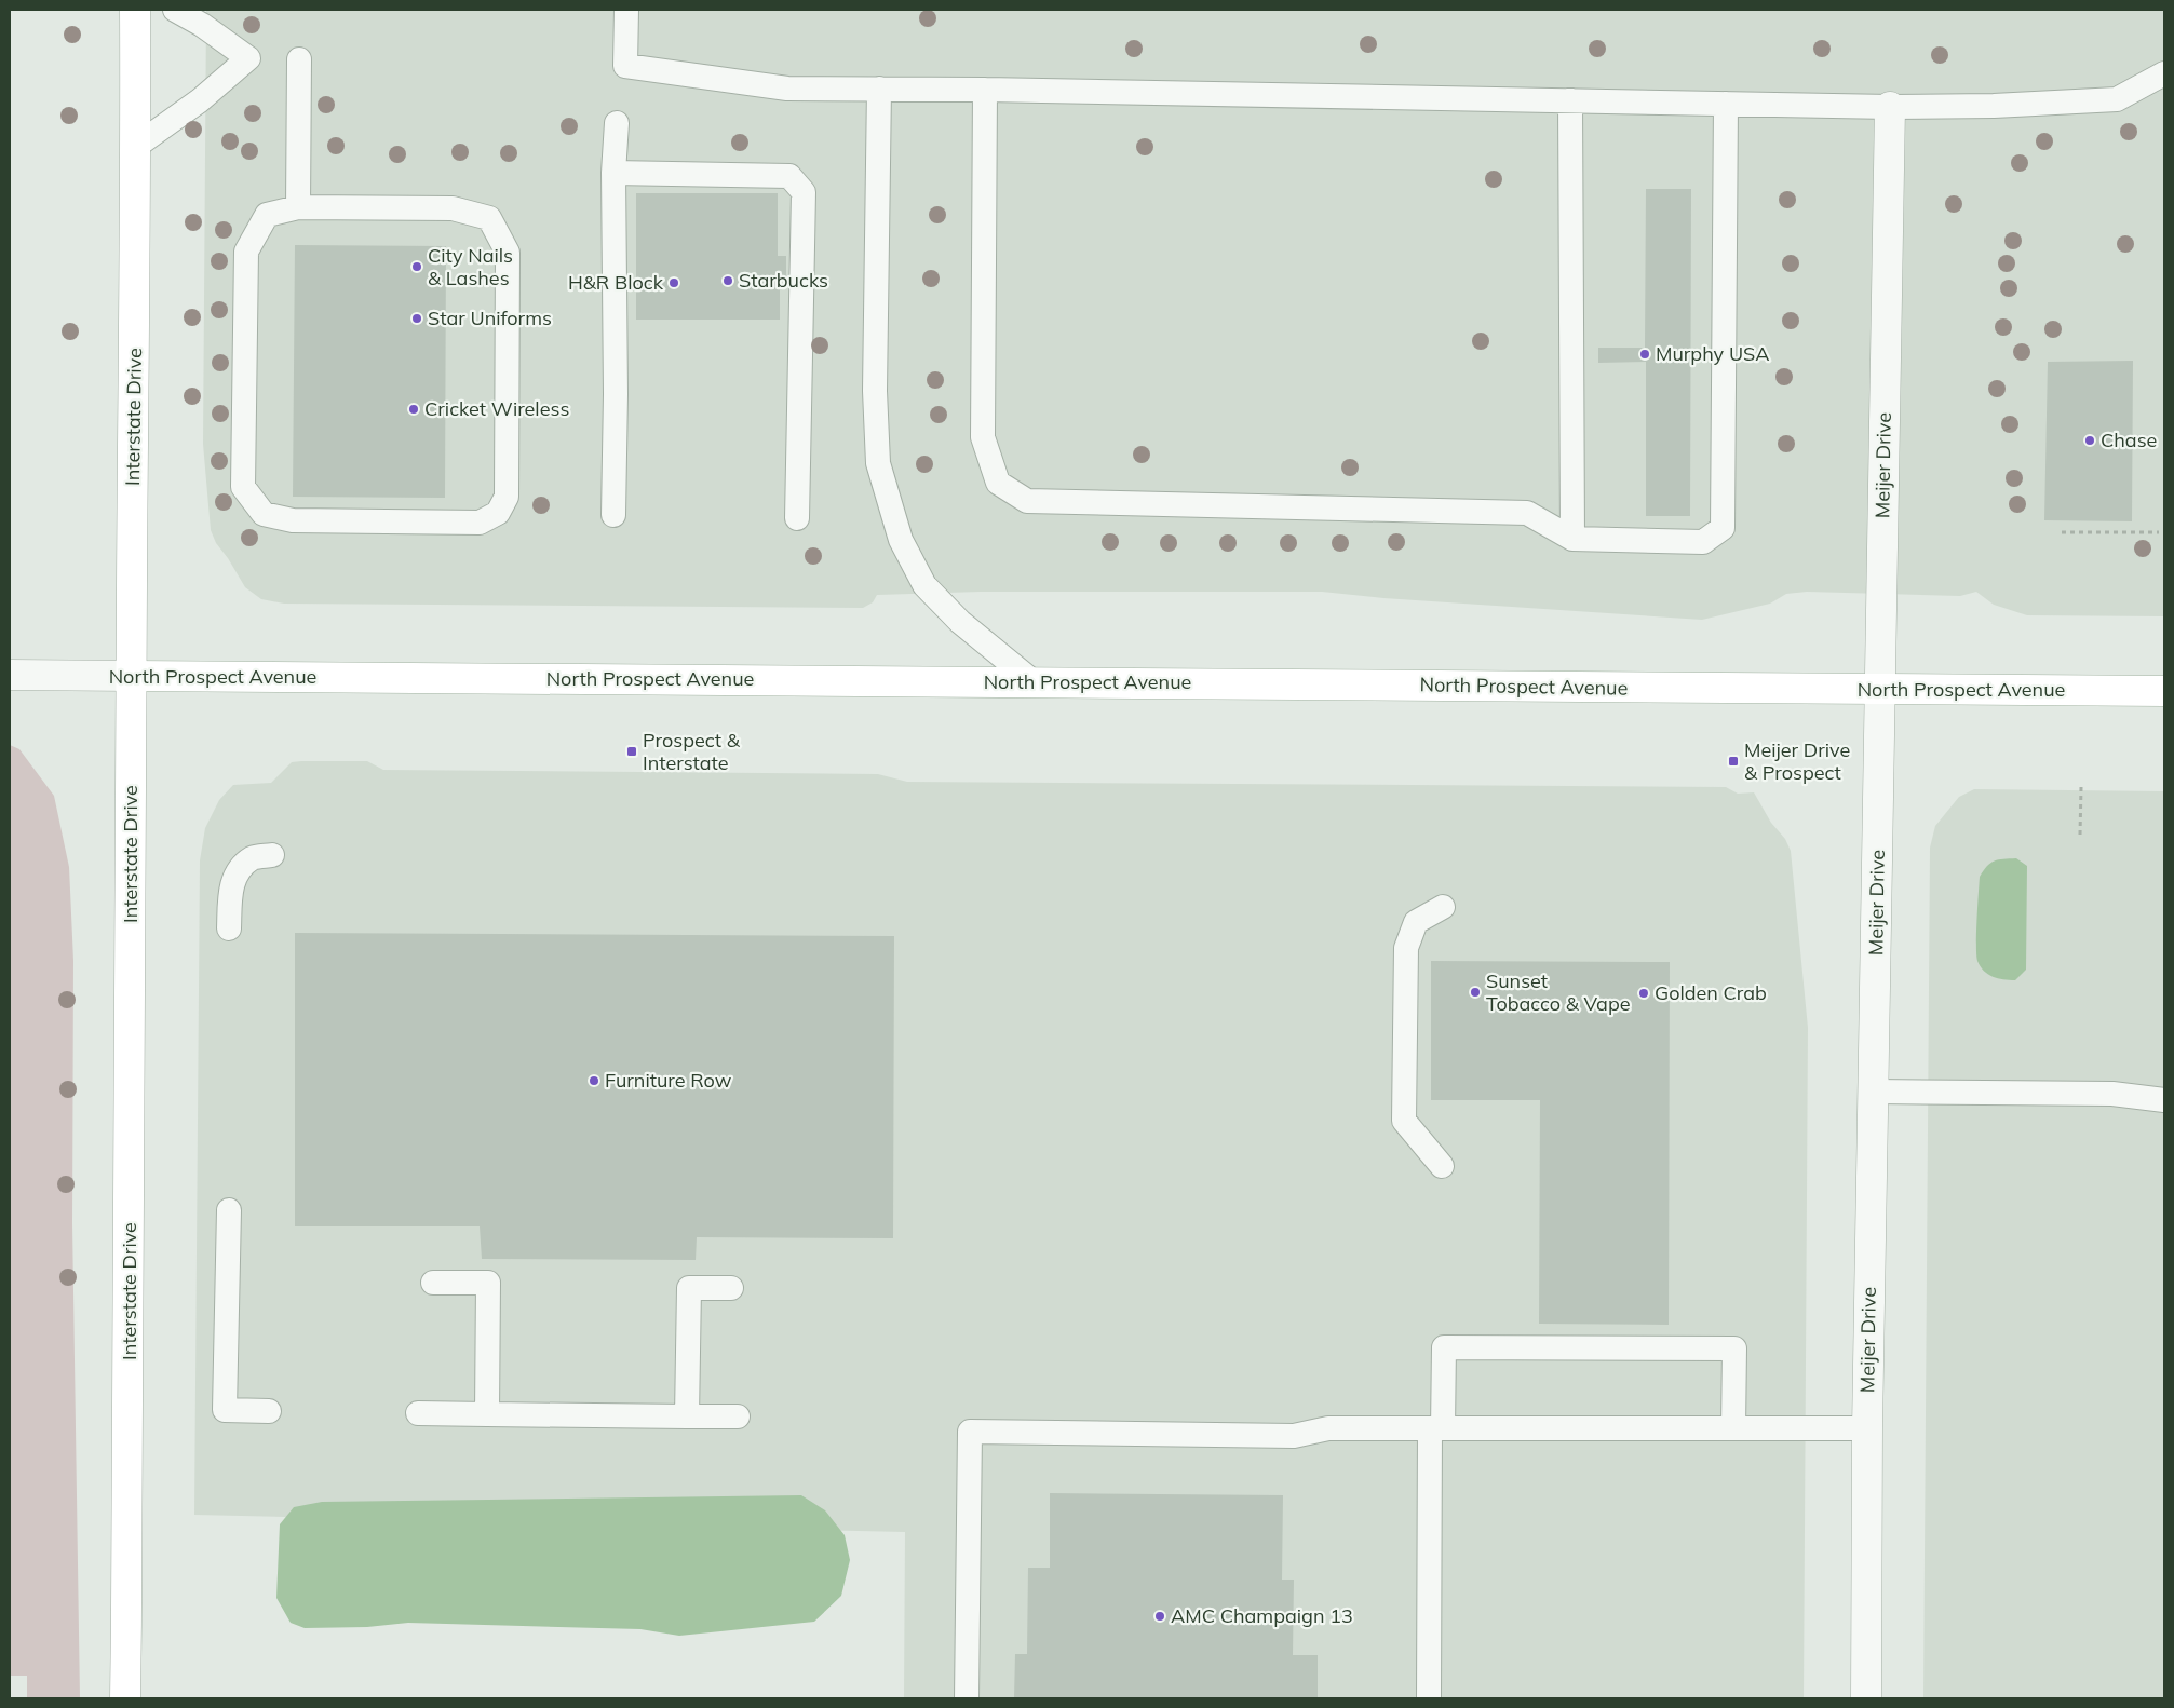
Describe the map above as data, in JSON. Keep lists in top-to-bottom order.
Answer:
{
  "streets": {
    "main road": ["Interstate Drive", "North Prospect Avenue"],
    "street": ["Meijer Drive"]
  },
  "crossings": [
    ["Interstate Drive", "North Prospect Avenue"],
    ["Meijer Drive", "North Prospect Avenue"]
  ],
  "places": {
    "other": [
      "City Nails & Lashes",
      "Starbucks",
      "H&R Block",
      "Star Uniforms",
      "Murphy USA",
      "Cricket Wireless",
      "Chase",
      "Sunset Tobacco & Vape",
      "Golden Crab",
      "Furniture Row",
      "AMC Champaign 13"
    ],
    "transit": ["Prospect & Interstate", "Meijer Drive & Prospect"]
  }
}
